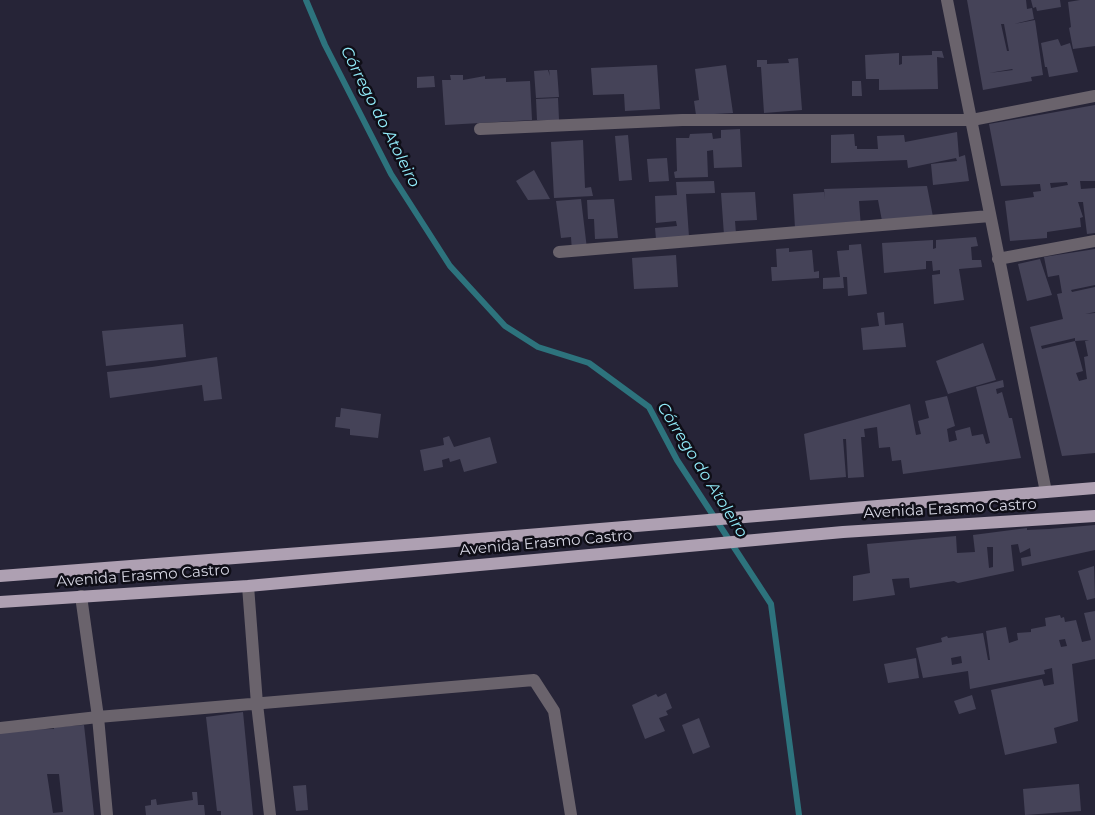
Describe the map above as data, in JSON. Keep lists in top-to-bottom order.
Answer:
{
  "streets": {
    "main road": ["Avenida Erasmo Castro"]
  },
  "water": ["Córrego do Atoleiro"]
}
